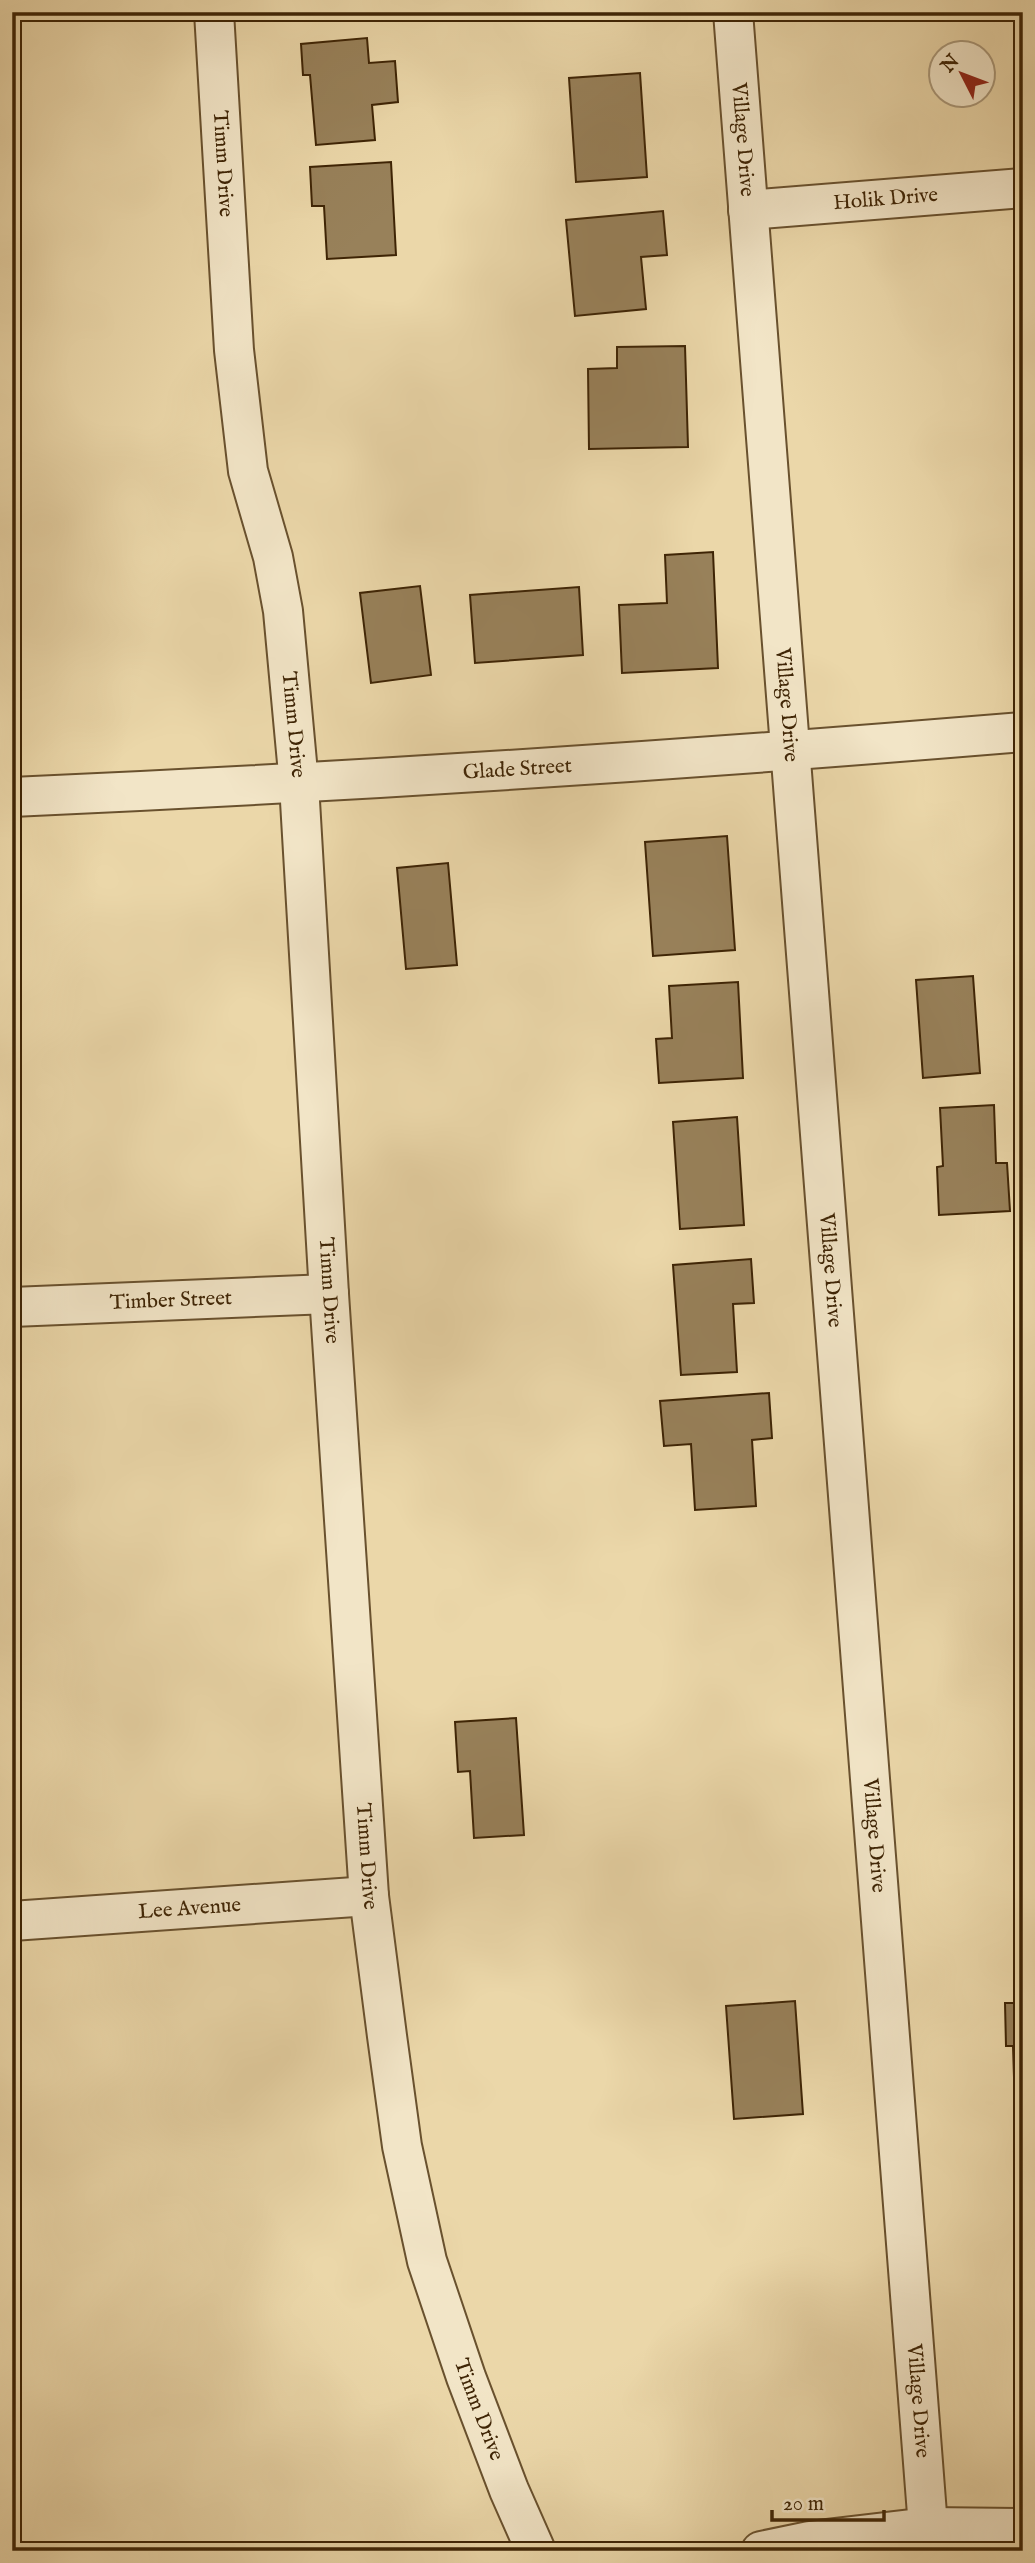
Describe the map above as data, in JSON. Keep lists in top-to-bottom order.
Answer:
{
  "streets": {
    "street": [
      "Village Drive",
      "Timm Drive",
      "Holik Drive",
      "Glade Street",
      "Timber Street",
      "Lee Avenue"
    ]
  },
  "crossings": [
    ["Village Drive", "Holik Drive"],
    ["Village Drive", "Glade Street"],
    ["Timm Drive", "Glade Street"],
    ["Timm Drive", "Timber Street"],
    ["Timm Drive", "Lee Avenue"]
  ],
  "scale_bar": "20 m",
  "north": "top left"
}
